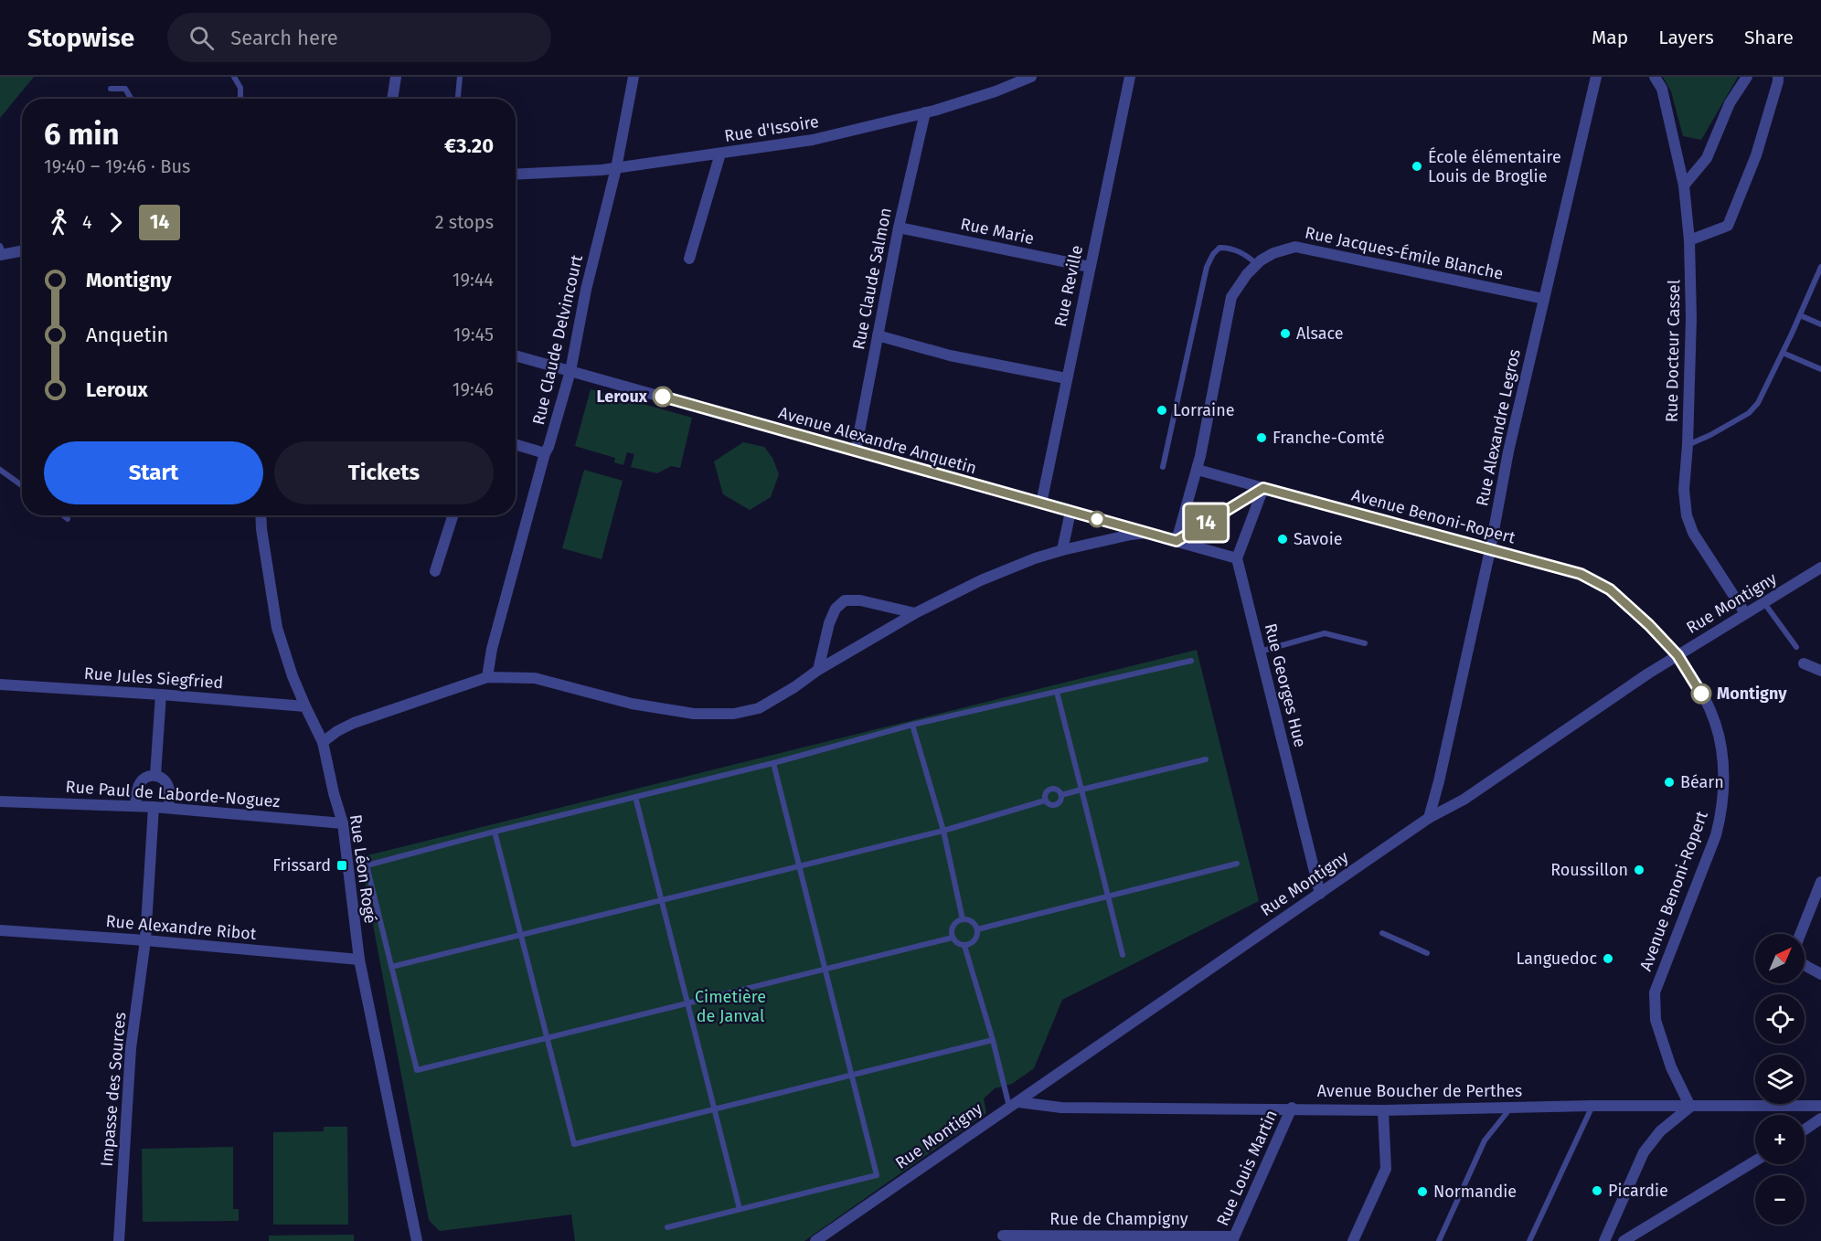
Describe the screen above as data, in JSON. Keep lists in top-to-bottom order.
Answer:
{
  "streets": {
    "street": [
      "Rue d'Issoire",
      "Rue Marie",
      "Rue Jacques-Émile Blanche",
      "Rue Claude Salmon",
      "Rue Reville",
      "Rue Claude Delvincourt",
      "Rue Docteur Cassel",
      "Rue Alexandre Legros",
      "Avenue Alexandre Anquetin",
      "Avenue Benoni-Ropert",
      "Rue Montigny",
      "Rue Jules Siegfried",
      "Rue Georges Hue",
      "Rue Paul de Laborde-Noguez",
      "Rue Léon Rogé",
      "Rue Alexandre Ribot",
      "Impasse des Sources",
      "Avenue Boucher de Perthes",
      "Rue Louis Martin",
      "Rue de Champigny"
    ]
  },
  "crossings": [
    ["Rue d'Issoire", "Rue Claude Salmon"],
    ["Rue d'Issoire", "Rue Claude Delvincourt"],
    ["Rue Marie", "Rue Claude Salmon"],
    ["Rue Marie", "Rue Reville"],
    ["Rue Jacques-Émile Blanche", "Rue Alexandre Legros"],
    ["Rue Jacques-Émile Blanche", "Avenue Alexandre Anquetin"],
    ["Rue Jacques-Émile Blanche", "Avenue Benoni-Ropert"],
    ["Rue Claude Salmon", "Avenue Alexandre Anquetin"],
    ["Rue Reville", "Avenue Alexandre Anquetin"],
    ["Rue Claude Delvincourt", "Avenue Alexandre Anquetin"],
    ["Rue Docteur Cassel", "Rue Montigny"],
    ["Rue Alexandre Legros", "Avenue Benoni-Ropert"],
    ["Rue Alexandre Legros", "Rue Montigny"],
    ["Avenue Alexandre Anquetin", "Rue Georges Hue"],
    ["Avenue Benoni-Ropert", "Rue Montigny"],
    ["Avenue Benoni-Ropert", "Avenue Boucher de Perthes"],
    ["Rue Montigny", "Rue Georges Hue"],
    ["Rue Montigny", "Avenue Boucher de Perthes"],
    ["Rue Jules Siegfried", "Rue Léon Rogé"],
    ["Rue Paul de Laborde-Noguez", "Rue Léon Rogé"],
    ["Rue Paul de Laborde-Noguez", "Impasse des Sources"],
    ["Rue Léon Rogé", "Rue Alexandre Ribot"],
    ["Rue Alexandre Ribot", "Impasse des Sources"],
    ["Avenue Boucher de Perthes", "Rue Louis Martin"],
    ["Rue Louis Martin", "Rue de Champigny"]
  ],
  "parks": ["Cimetière de Janval"],
  "places": {
    "other": [
      "École élémentaire Louis de Broglie",
      "Alsace",
      "Leroux",
      "Lorraine",
      "Franche-Comté",
      "Savoie",
      "Montigny",
      "Béarn",
      "Roussillon",
      "Languedoc",
      "Picardie",
      "Normandie"
    ],
    "transit": ["Frissard"]
  },
  "lines": ["bus line 14"],
  "north": "top right",
  "page": {
    "header": "Stopwise",
    "search": "Search here",
    "nav": ["Map", "Layers", "Share"],
    "on_map": "14",
    "heading": ["6 min", "19:40 – 19:46 · Bus", "€3.20"],
    "legs": ["4", "14", "2 stops"],
    "list": [
      {
        "name": "Montigny",
        "value": "19:44"
      },
      {
        "name": "Anquetin",
        "value": "19:45"
      },
      {
        "name": "Leroux",
        "value": "19:46"
      }
    ],
    "buttons": ["Start", "Tickets"],
    "map_buttons": ["+", "−"]
  }
}
